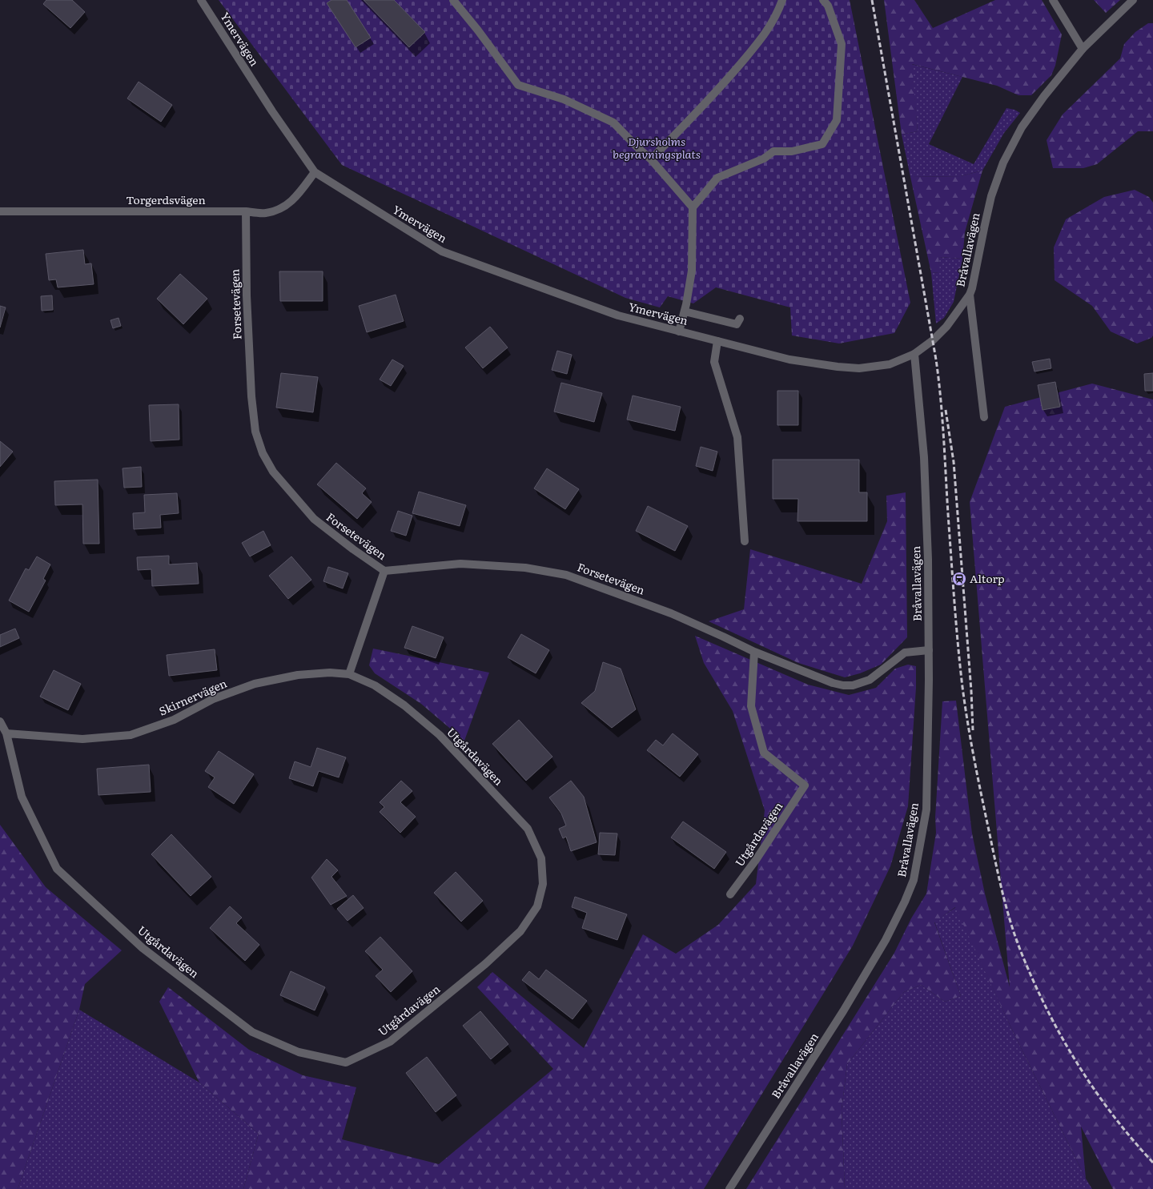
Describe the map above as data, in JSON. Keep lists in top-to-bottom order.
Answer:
{
  "streets": {
    "street": [
      "Ymervägen",
      "Torgerdsvägen",
      "Bråvallavägen",
      "Forsetevägen",
      "Skirnervägen",
      "Utgårdavägen"
    ]
  },
  "crossings": [
    ["Ymervägen", "Torgerdsvägen"],
    ["Ymervägen", "Bråvallavägen"],
    ["Torgerdsvägen", "Forsetevägen"],
    ["Bråvallavägen", "Forsetevägen"],
    ["Forsetevägen", "Utgårdavägen"],
    ["Skirnervägen", "Utgårdavägen"]
  ],
  "parks": ["Djursholms begravningsplats"],
  "places": {
    "station": ["Altorp"]
  }
}
